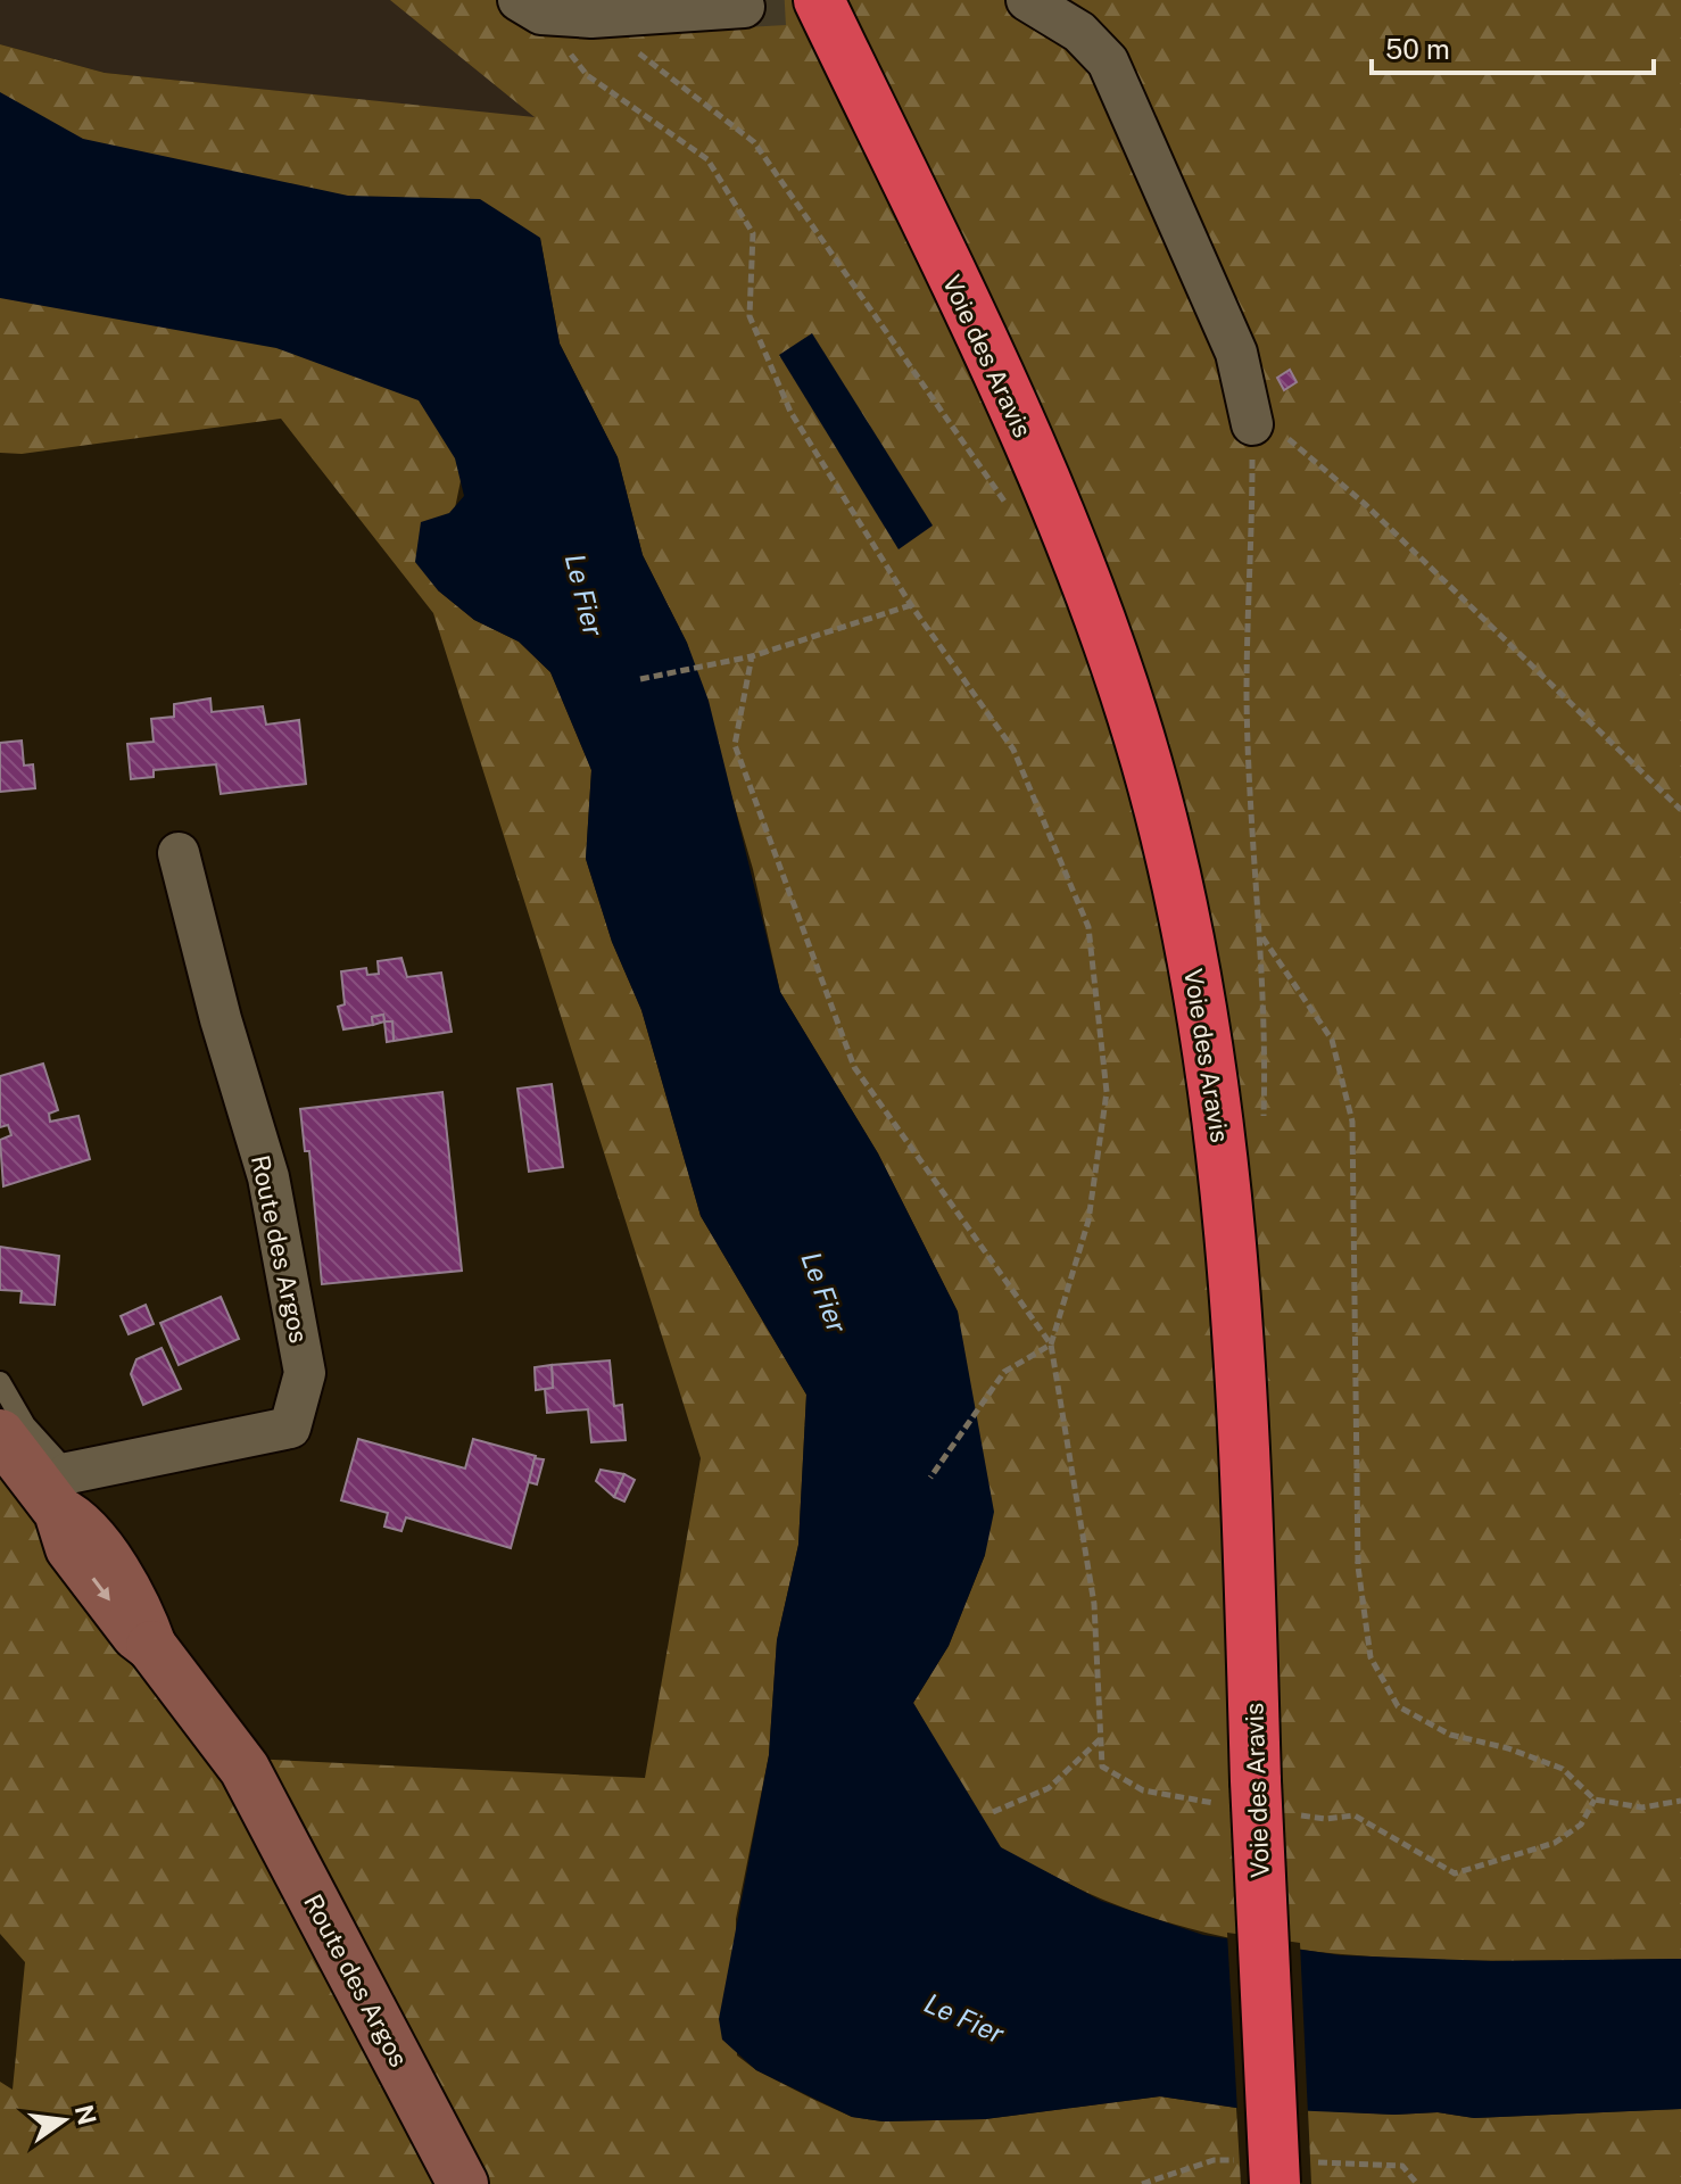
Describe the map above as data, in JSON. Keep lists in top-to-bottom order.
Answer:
{
  "streets": {
    "highway": ["Voie des Aravis"],
    "street": ["Route des Argos"]
  },
  "water": ["Le Fier"],
  "scale_bar": "50 m",
  "north": "right"
}
